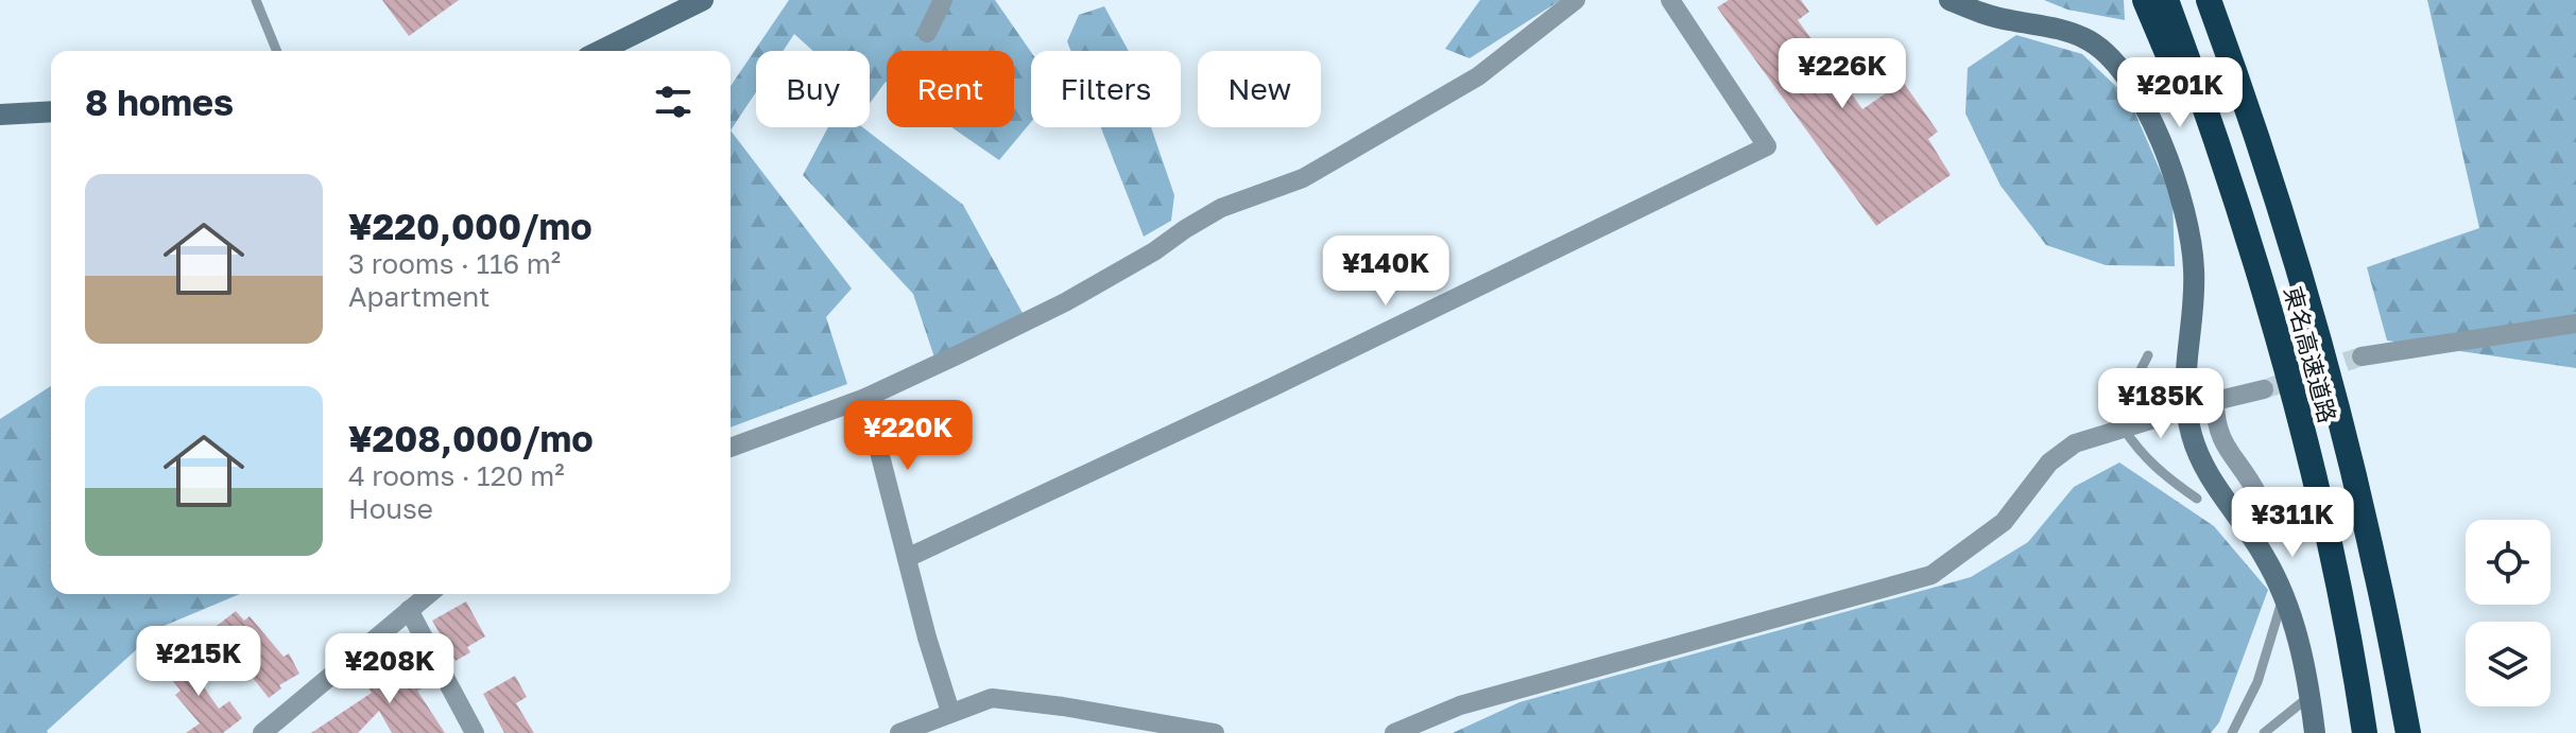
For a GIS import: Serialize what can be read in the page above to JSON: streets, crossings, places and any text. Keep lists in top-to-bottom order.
{
  "streets": {
    "highway": ["東名高速道路"]
  },
  "page": {
    "price": [
      "¥226K",
      "¥201K",
      "¥140K",
      "¥185K",
      "¥220K",
      "¥311K",
      "¥215K",
      "¥208K"
    ],
    "chip": [
      "Buy",
      "Rent",
      "Filters",
      "New"
    ],
    "heading": "8 homes",
    "list": [
      {
        "name": "¥220,000/mo",
        "note": "3 rooms · 116 m² · Apartment"
      },
      {
        "name": "¥208,000/mo",
        "note": "4 rooms · 120 m² · House"
      }
    ]
  }
}
